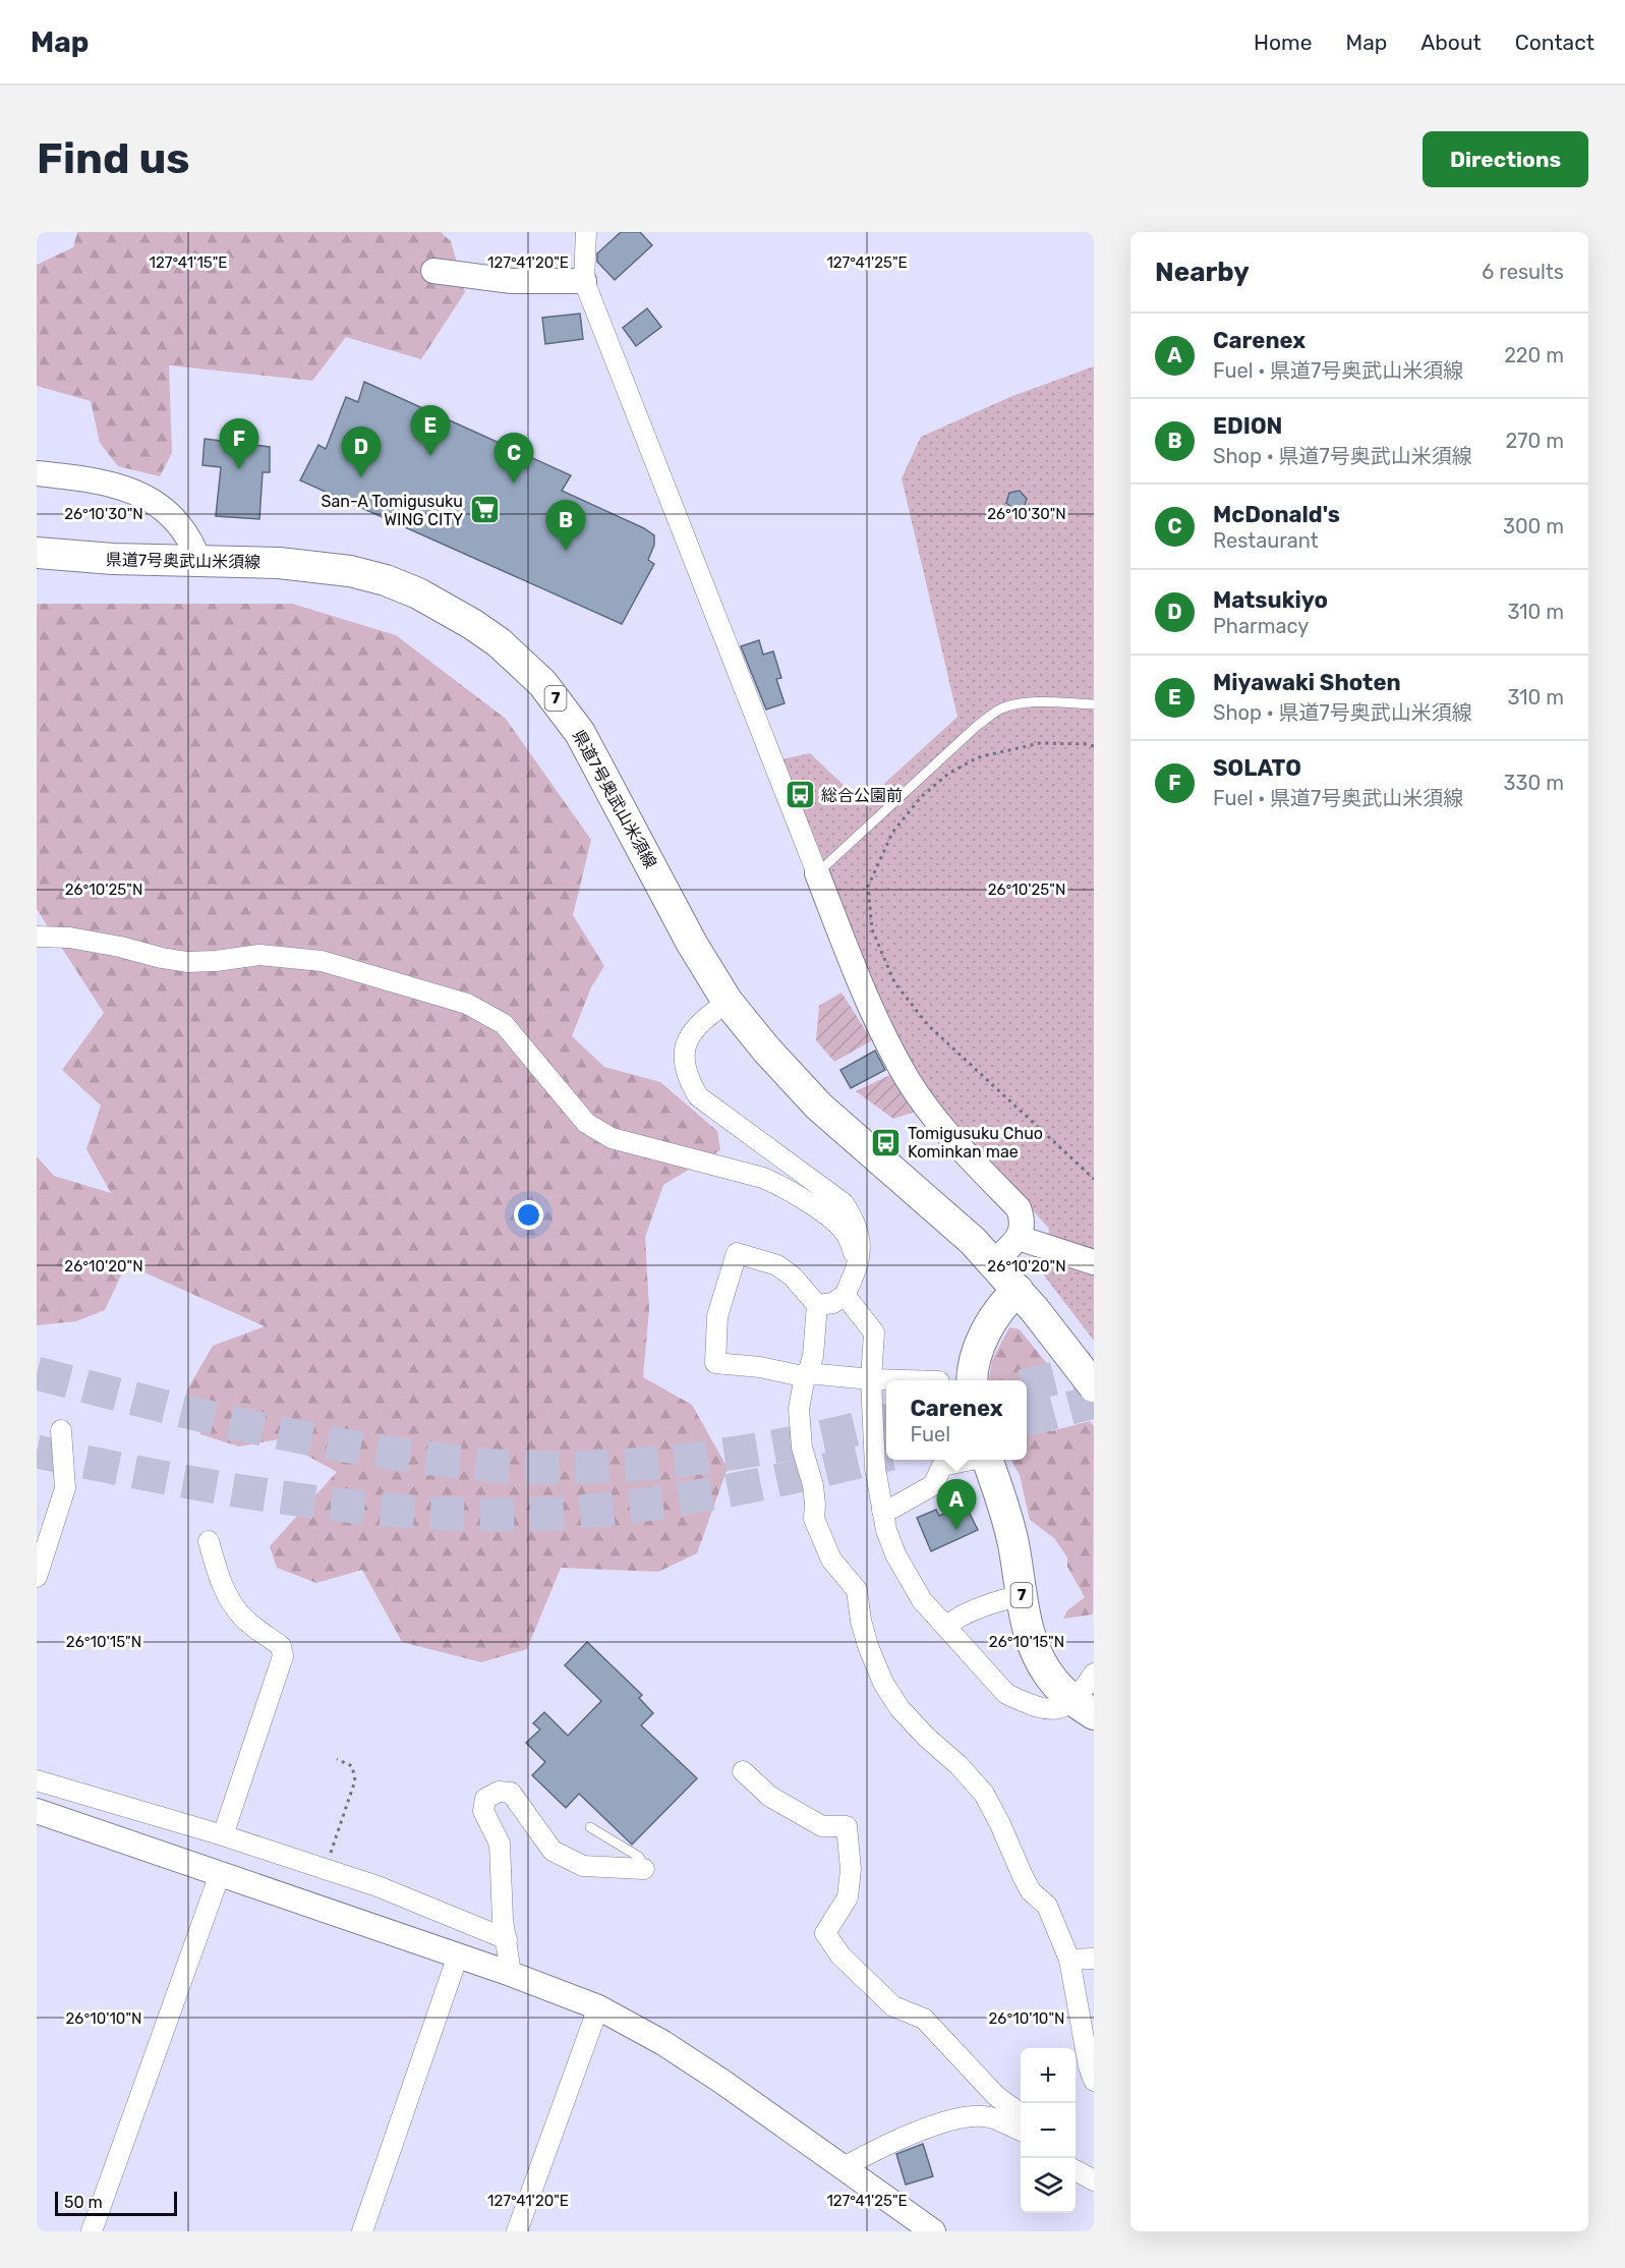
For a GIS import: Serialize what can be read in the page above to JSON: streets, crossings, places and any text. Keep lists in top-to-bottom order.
{
  "streets": {
    "main road": ["県道7号奥武山米須線", "7"]
  },
  "places": {
    "supermarket": ["San-A Tomigusuku WING CITY"],
    "bus stop": ["総合公園前", "Tomigusuku Chuo Kominkan mae"]
  },
  "scale_bar": "50 m",
  "page": {
    "header": "Map",
    "nav": [
      "Home",
      "Map",
      "About",
      "Contact"
    ],
    "buttons": "Directions",
    "title": "Find us",
    "heading": ["Nearby", "6 results"],
    "list": [
      {
        "mark": "A",
        "name": "Carenex",
        "note": "Fuel · 県道7号奥武山米須線",
        "value": "220 m"
      },
      {
        "mark": "B",
        "name": "EDION",
        "note": "Shop · 県道7号奥武山米須線",
        "value": "270 m"
      },
      {
        "mark": "C",
        "name": "McDonald's",
        "note": "Restaurant",
        "value": "300 m"
      },
      {
        "mark": "D",
        "name": "Matsukiyo",
        "note": "Pharmacy",
        "value": "310 m"
      },
      {
        "mark": "E",
        "name": "Miyawaki Shoten",
        "note": "Shop · 県道7号奥武山米須線",
        "value": "310 m"
      },
      {
        "mark": "F",
        "name": "SOLATO",
        "note": "Fuel · 県道7号奥武山米須線",
        "value": "330 m"
      }
    ],
    "pins": [
      "E",
      "F",
      "D",
      "C",
      "B",
      "A"
    ],
    "popup": ["Carenex", "Fuel"],
    "map_buttons": ["+", "−"],
    "scale": "50 m"
  },
  "coordinates": [
    "127°41'15\"E",
    "127°41'20\"E",
    "127°41'25\"E",
    "26°10'30\"N",
    "26°10'25\"N",
    "26°10'20\"N",
    "26°10'15\"N",
    "26°10'10\"N"
  ]
}
